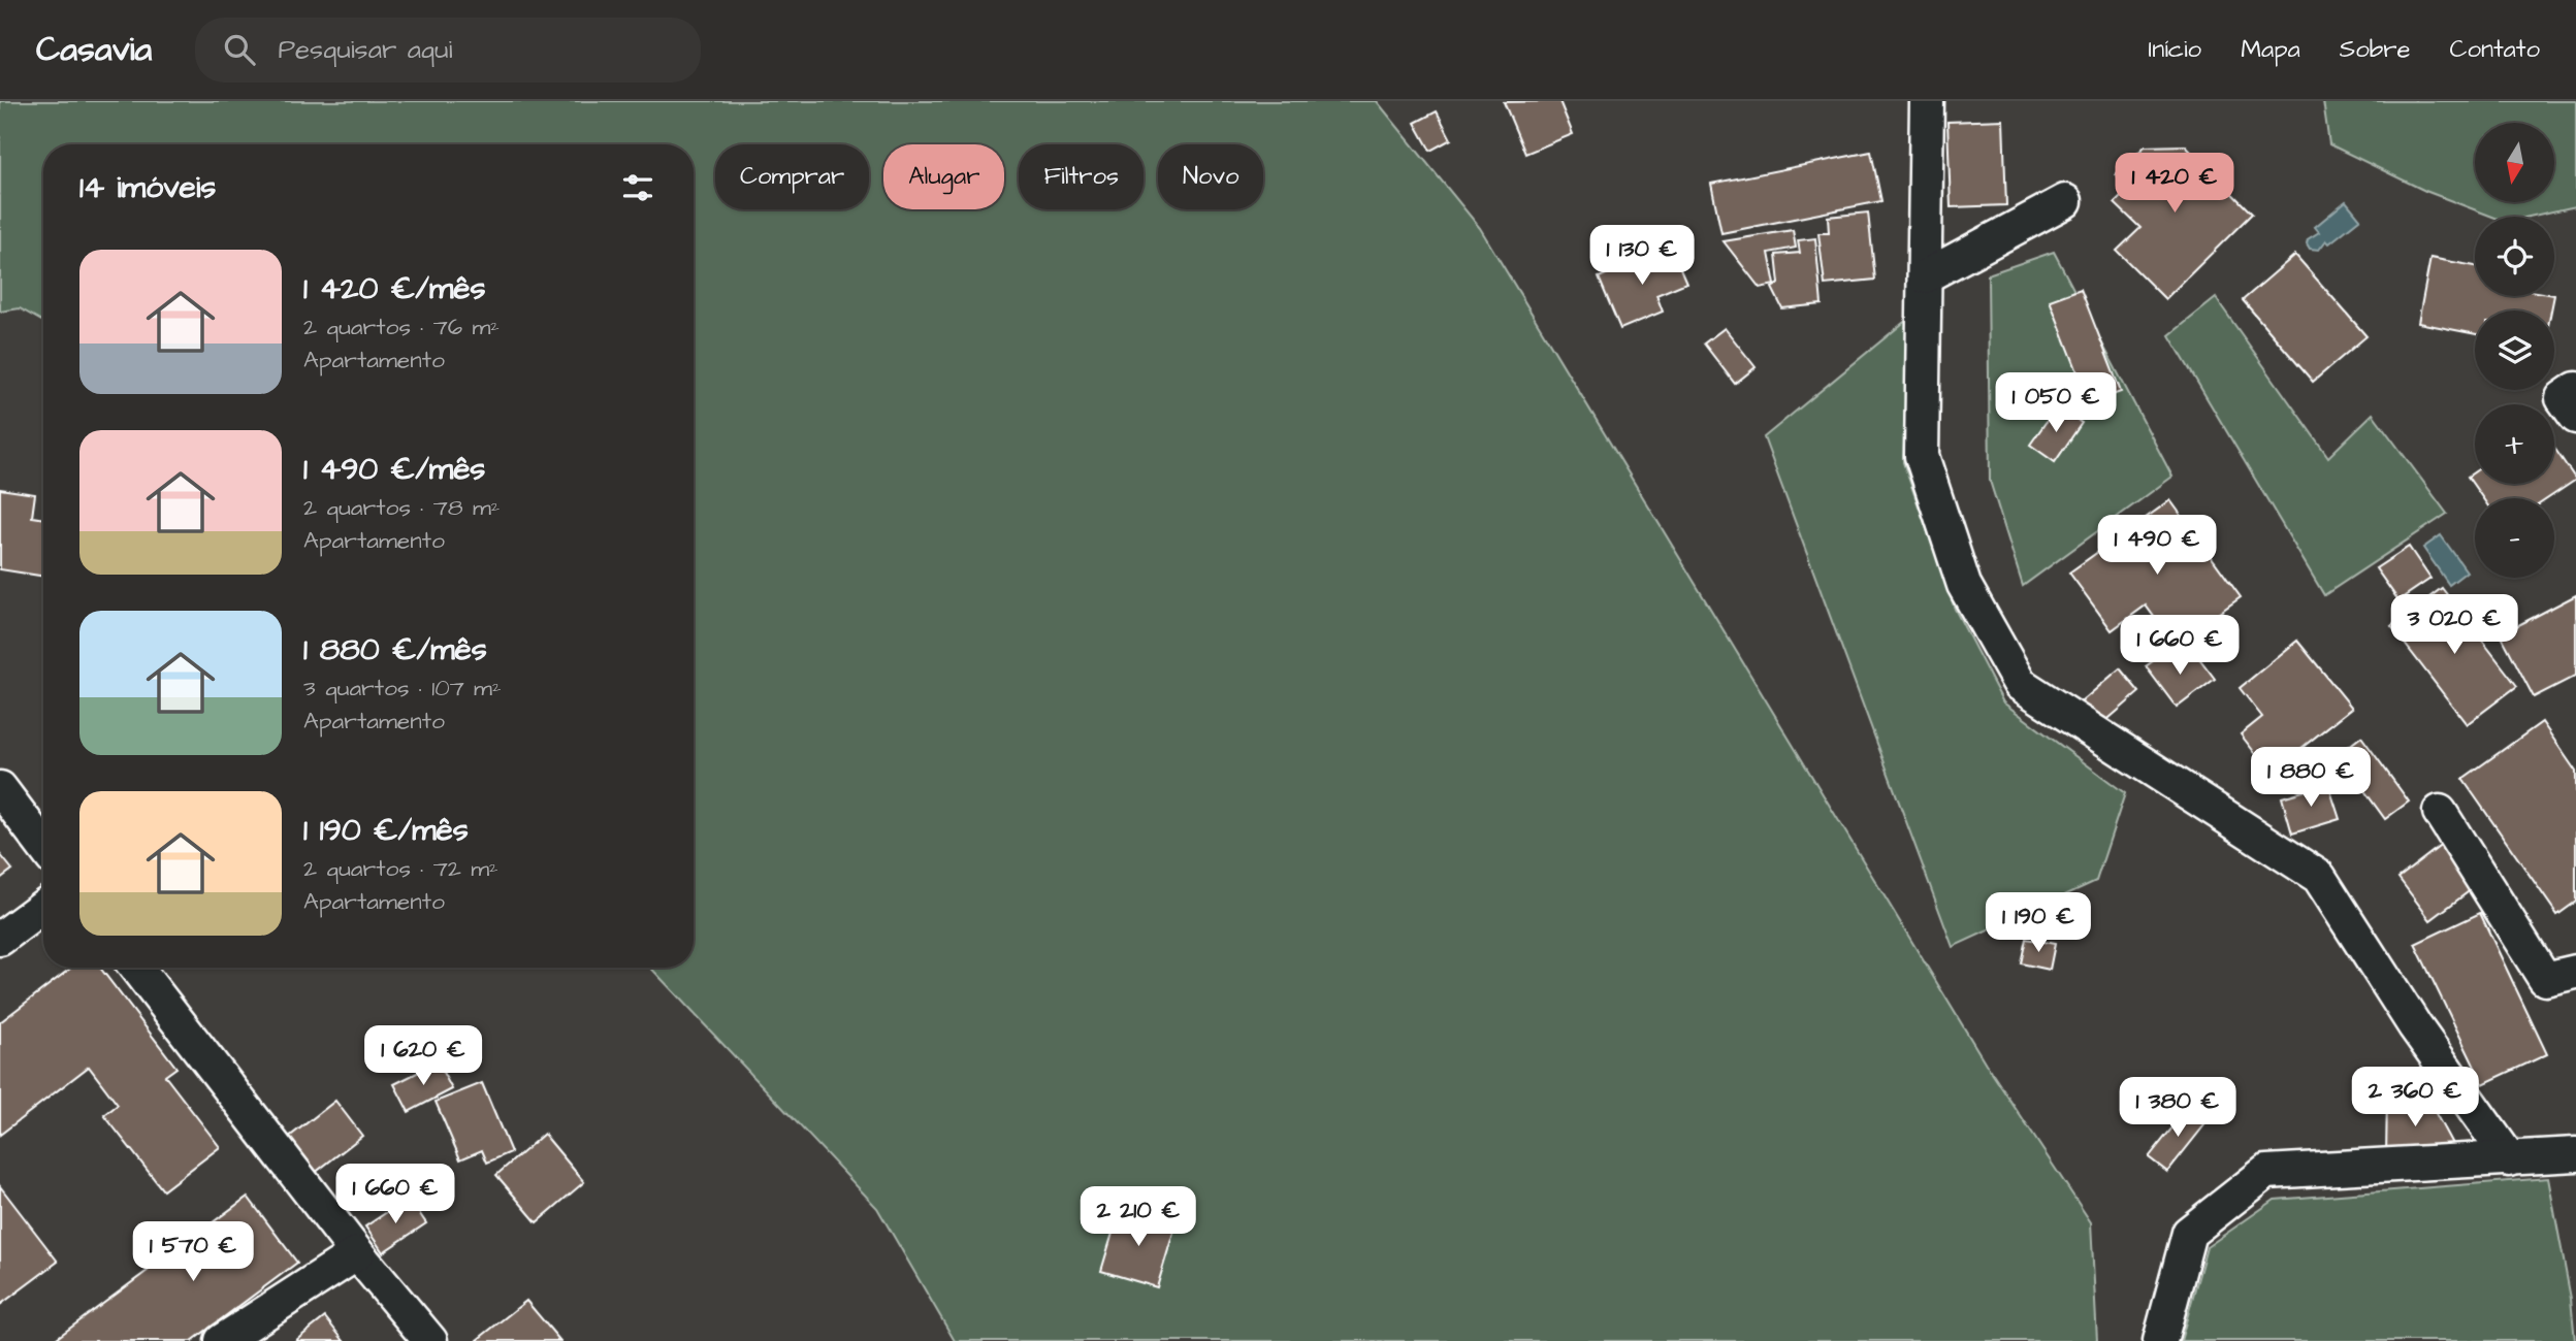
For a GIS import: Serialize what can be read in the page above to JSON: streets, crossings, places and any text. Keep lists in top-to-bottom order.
{
  "north": "bottom",
  "page": {
    "header": "Casavia",
    "search": "Pesquisar aqui",
    "nav": [
      "Início",
      "Mapa",
      "Sobre",
      "Contato"
    ],
    "map_buttons": ["+", "−"],
    "chip": [
      "Comprar",
      "Alugar",
      "Filtros",
      "Novo"
    ],
    "heading": "14 imóveis",
    "price": [
      "1 420 €",
      "1 130 €",
      "1 050 €",
      "1 490 €",
      "3 020 €",
      "1 660 €",
      "1 880 €",
      "1 190 €",
      "1 620 €",
      "2 360 €",
      "1 380 €",
      "1 660 €",
      "2 210 €",
      "1 570 €"
    ],
    "list": [
      {
        "name": "1 420 €/mês",
        "note": "2 quartos · 76 m² · Apartamento"
      },
      {
        "name": "1 490 €/mês",
        "note": "2 quartos · 78 m² · Apartamento"
      },
      {
        "name": "1 880 €/mês",
        "note": "3 quartos · 107 m² · Apartamento"
      },
      {
        "name": "1 190 €/mês",
        "note": "2 quartos · 72 m² · Apartamento"
      }
    ]
  }
}
